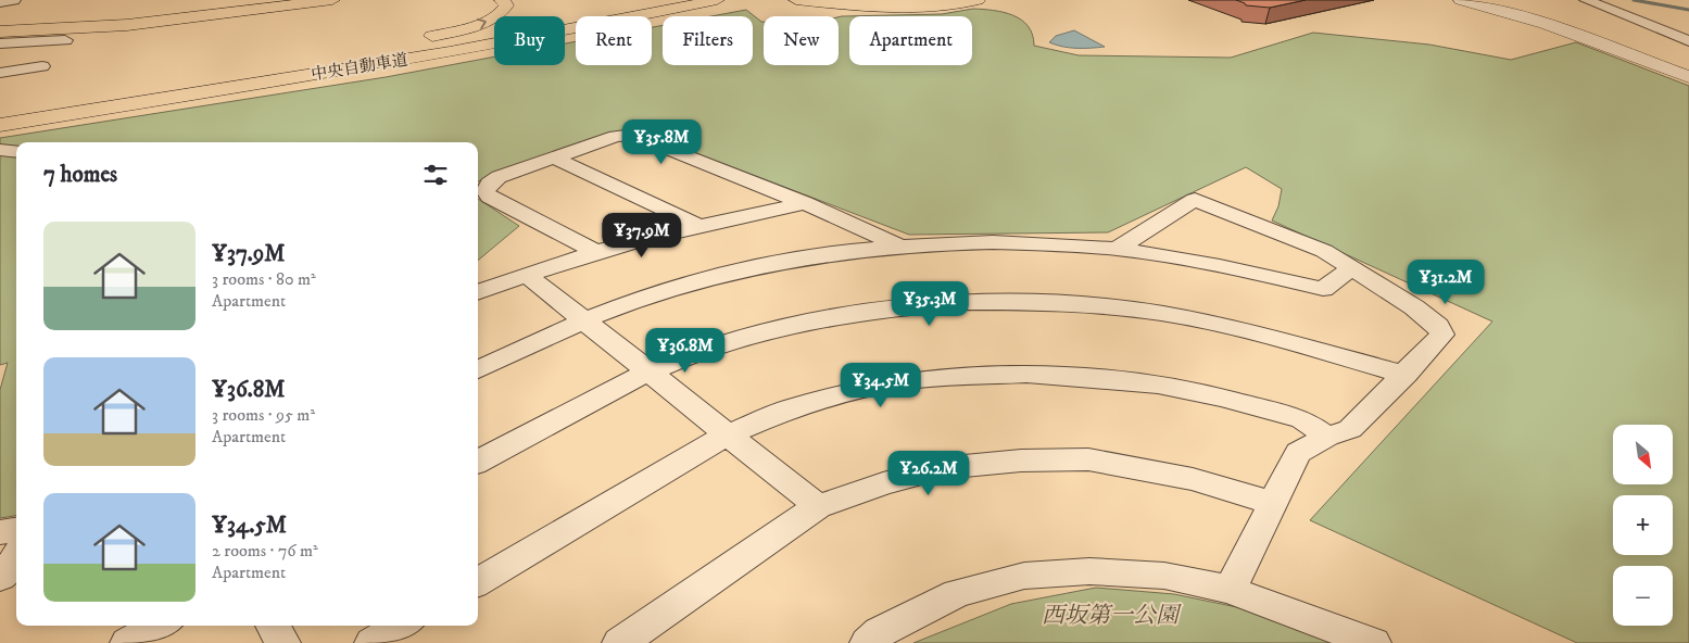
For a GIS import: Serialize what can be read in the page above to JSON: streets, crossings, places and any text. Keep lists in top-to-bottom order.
{
  "streets": {
    "highway": ["中央自動車道"]
  },
  "parks": ["西坂第一公園"],
  "north": "bottom right",
  "page": {
    "chip": [
      "Buy",
      "Rent",
      "Filters",
      "New",
      "Apartment"
    ],
    "price": [
      "¥35.8M",
      "¥37.9M",
      "¥31.2M",
      "¥35.3M",
      "¥36.8M",
      "¥34.5M",
      "¥26.2M"
    ],
    "heading": "7 homes",
    "list": [
      {
        "name": "¥37.9M",
        "note": "3 rooms · 80 m² · Apartment"
      },
      {
        "name": "¥36.8M",
        "note": "3 rooms · 95 m² · Apartment"
      },
      {
        "name": "¥34.5M",
        "note": "2 rooms · 76 m² · Apartment"
      }
    ],
    "map_buttons": ["+", "−"]
  }
}
